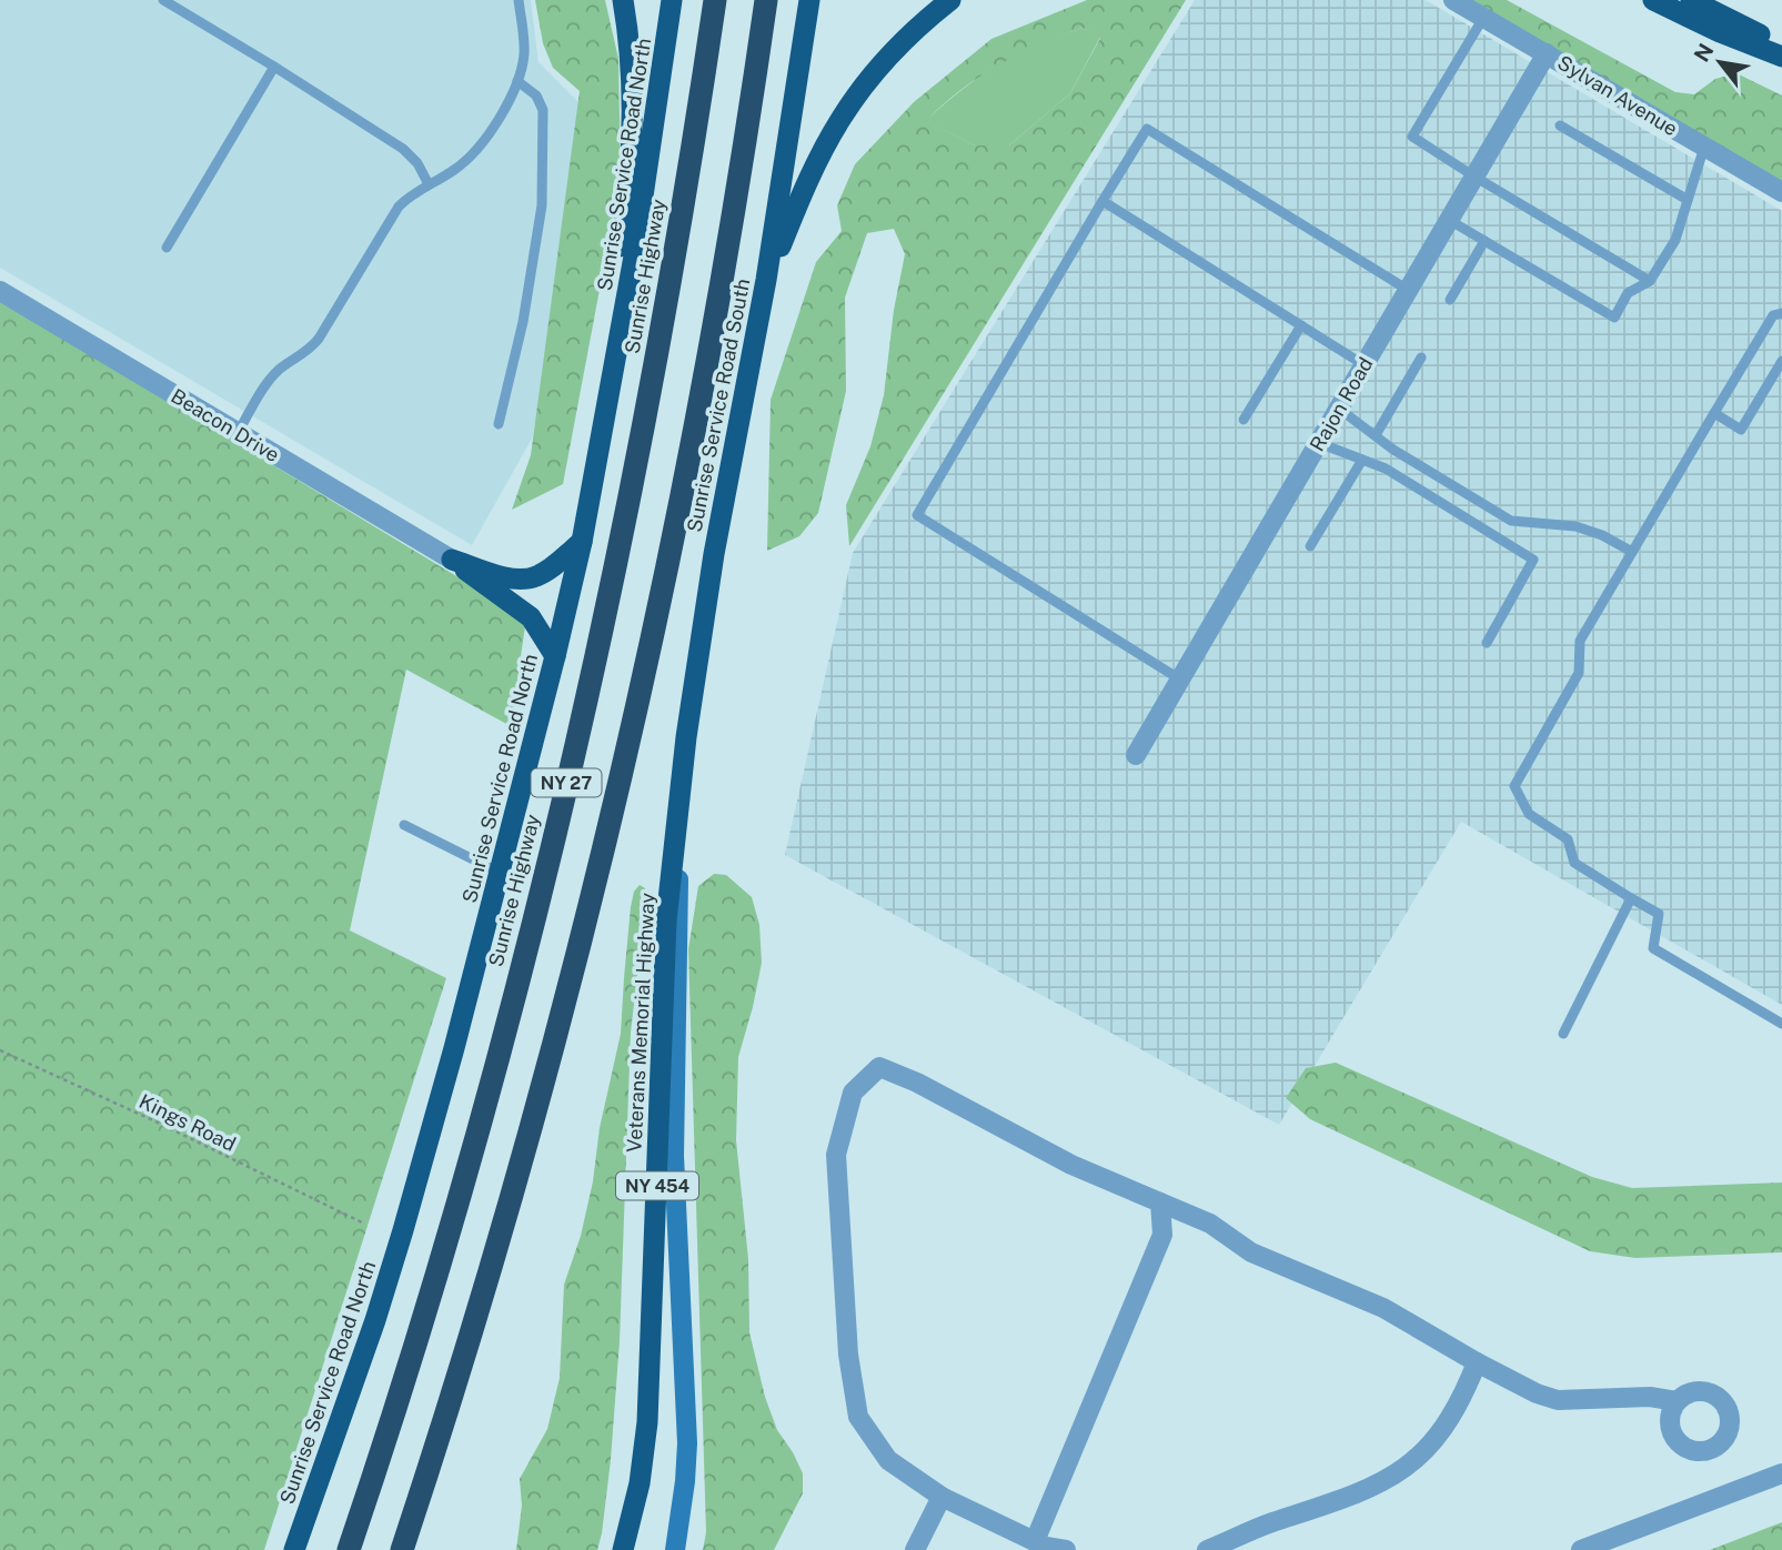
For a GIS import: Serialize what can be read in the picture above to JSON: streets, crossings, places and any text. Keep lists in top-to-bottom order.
{
  "streets": {
    "highway": [
      "Sunrise Service Road North",
      "Sunrise Highway",
      "Sunrise Service Road South",
      "NY 27",
      "Veterans Memorial Highway",
      "NY 454"
    ],
    "street": ["Sylvan Avenue", "Rajon Road", "Beacon Drive"],
    "path": ["Kings Road"]
  },
  "crossings": [
    ["Sylvan Avenue", "Rajon Road"],
    ["Sunrise Service Road South", "Veterans Memorial Highway"]
  ],
  "north": "top left"
}
